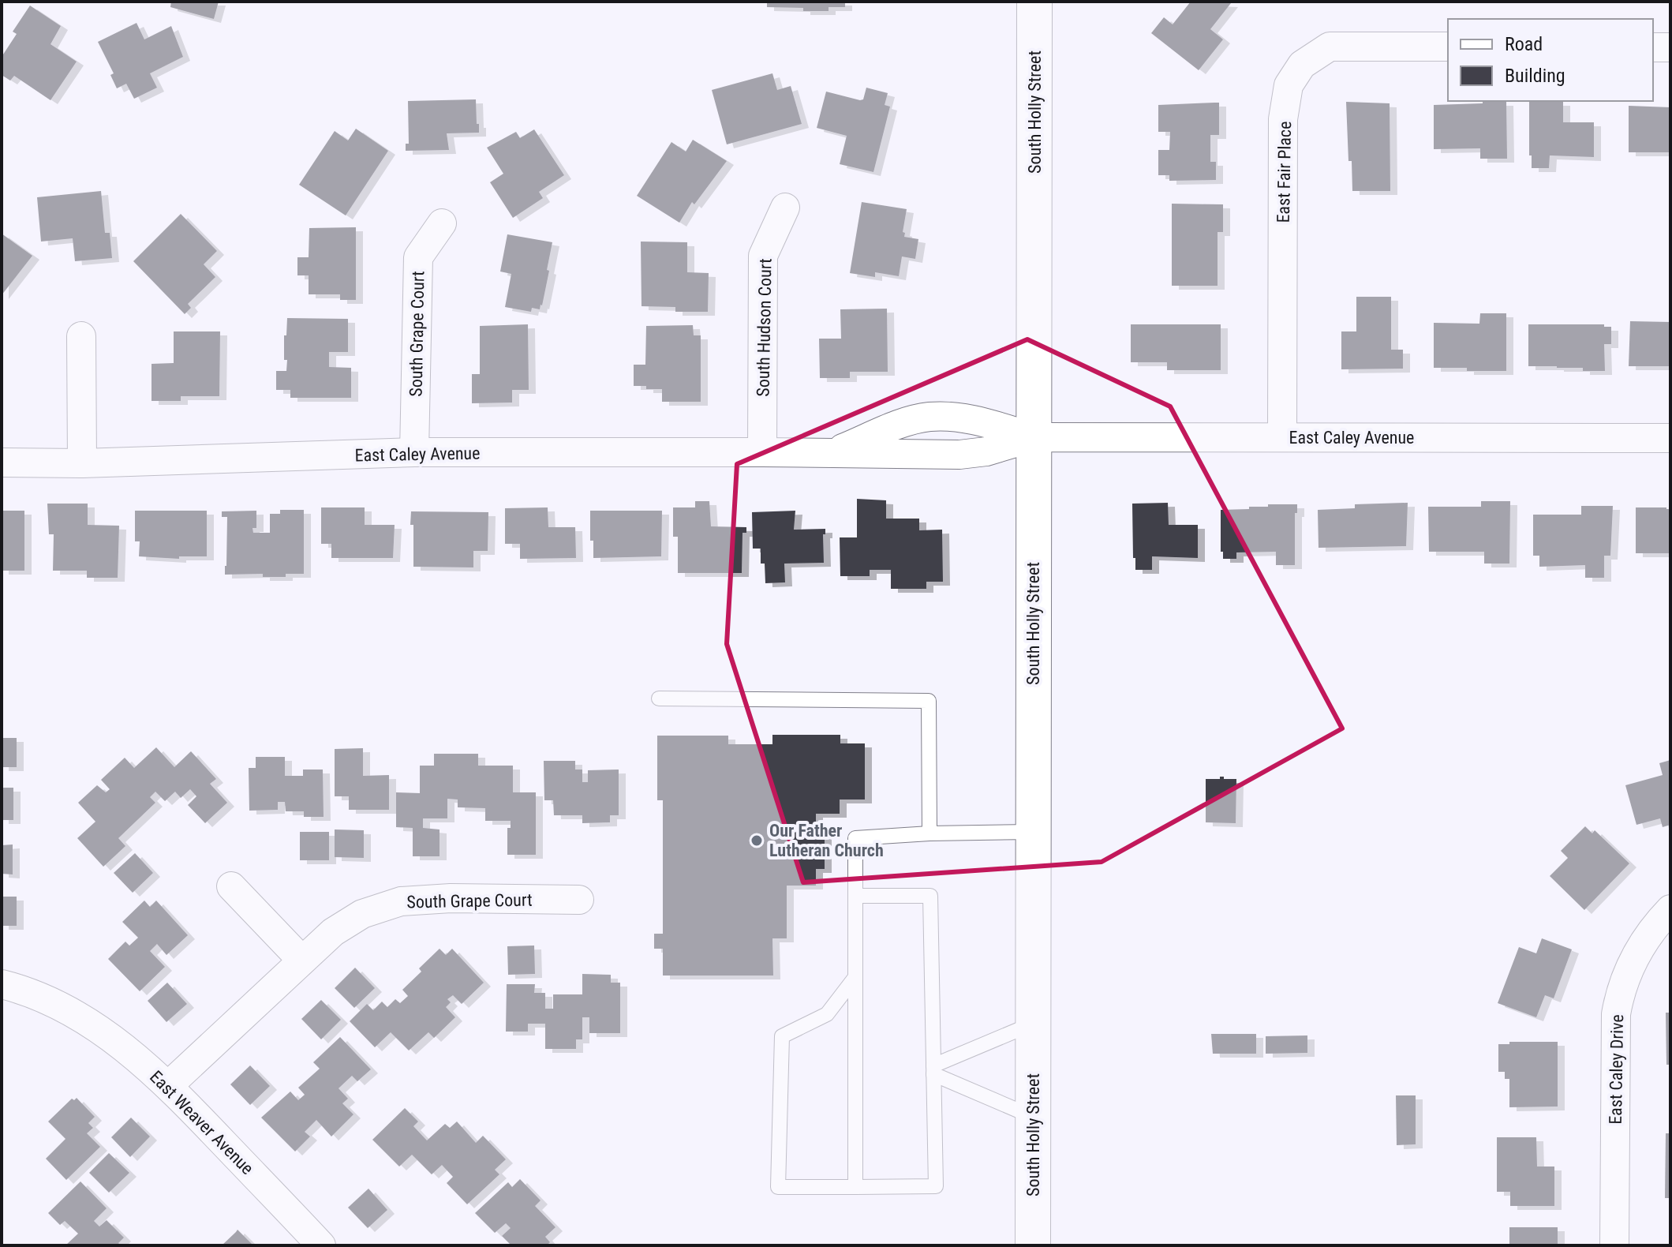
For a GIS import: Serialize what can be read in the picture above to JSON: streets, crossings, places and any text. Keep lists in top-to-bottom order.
{
  "streets": {
    "main road": ["South Holly Street"],
    "street": [
      "East Fair Place",
      "South Hudson Court",
      "South Grape Court",
      "East Caley Avenue",
      "East Caley Drive",
      "East Weaver Avenue"
    ]
  },
  "crossings": [
    ["South Holly Street", "East Caley Avenue"],
    ["East Fair Place", "East Caley Avenue"],
    ["South Hudson Court", "East Caley Avenue"],
    ["South Grape Court", "East Caley Avenue"],
    ["South Grape Court", "East Weaver Avenue"]
  ],
  "places": ["Our Father Lutheran Church"],
  "legend": ["Road", "Building"]
}
